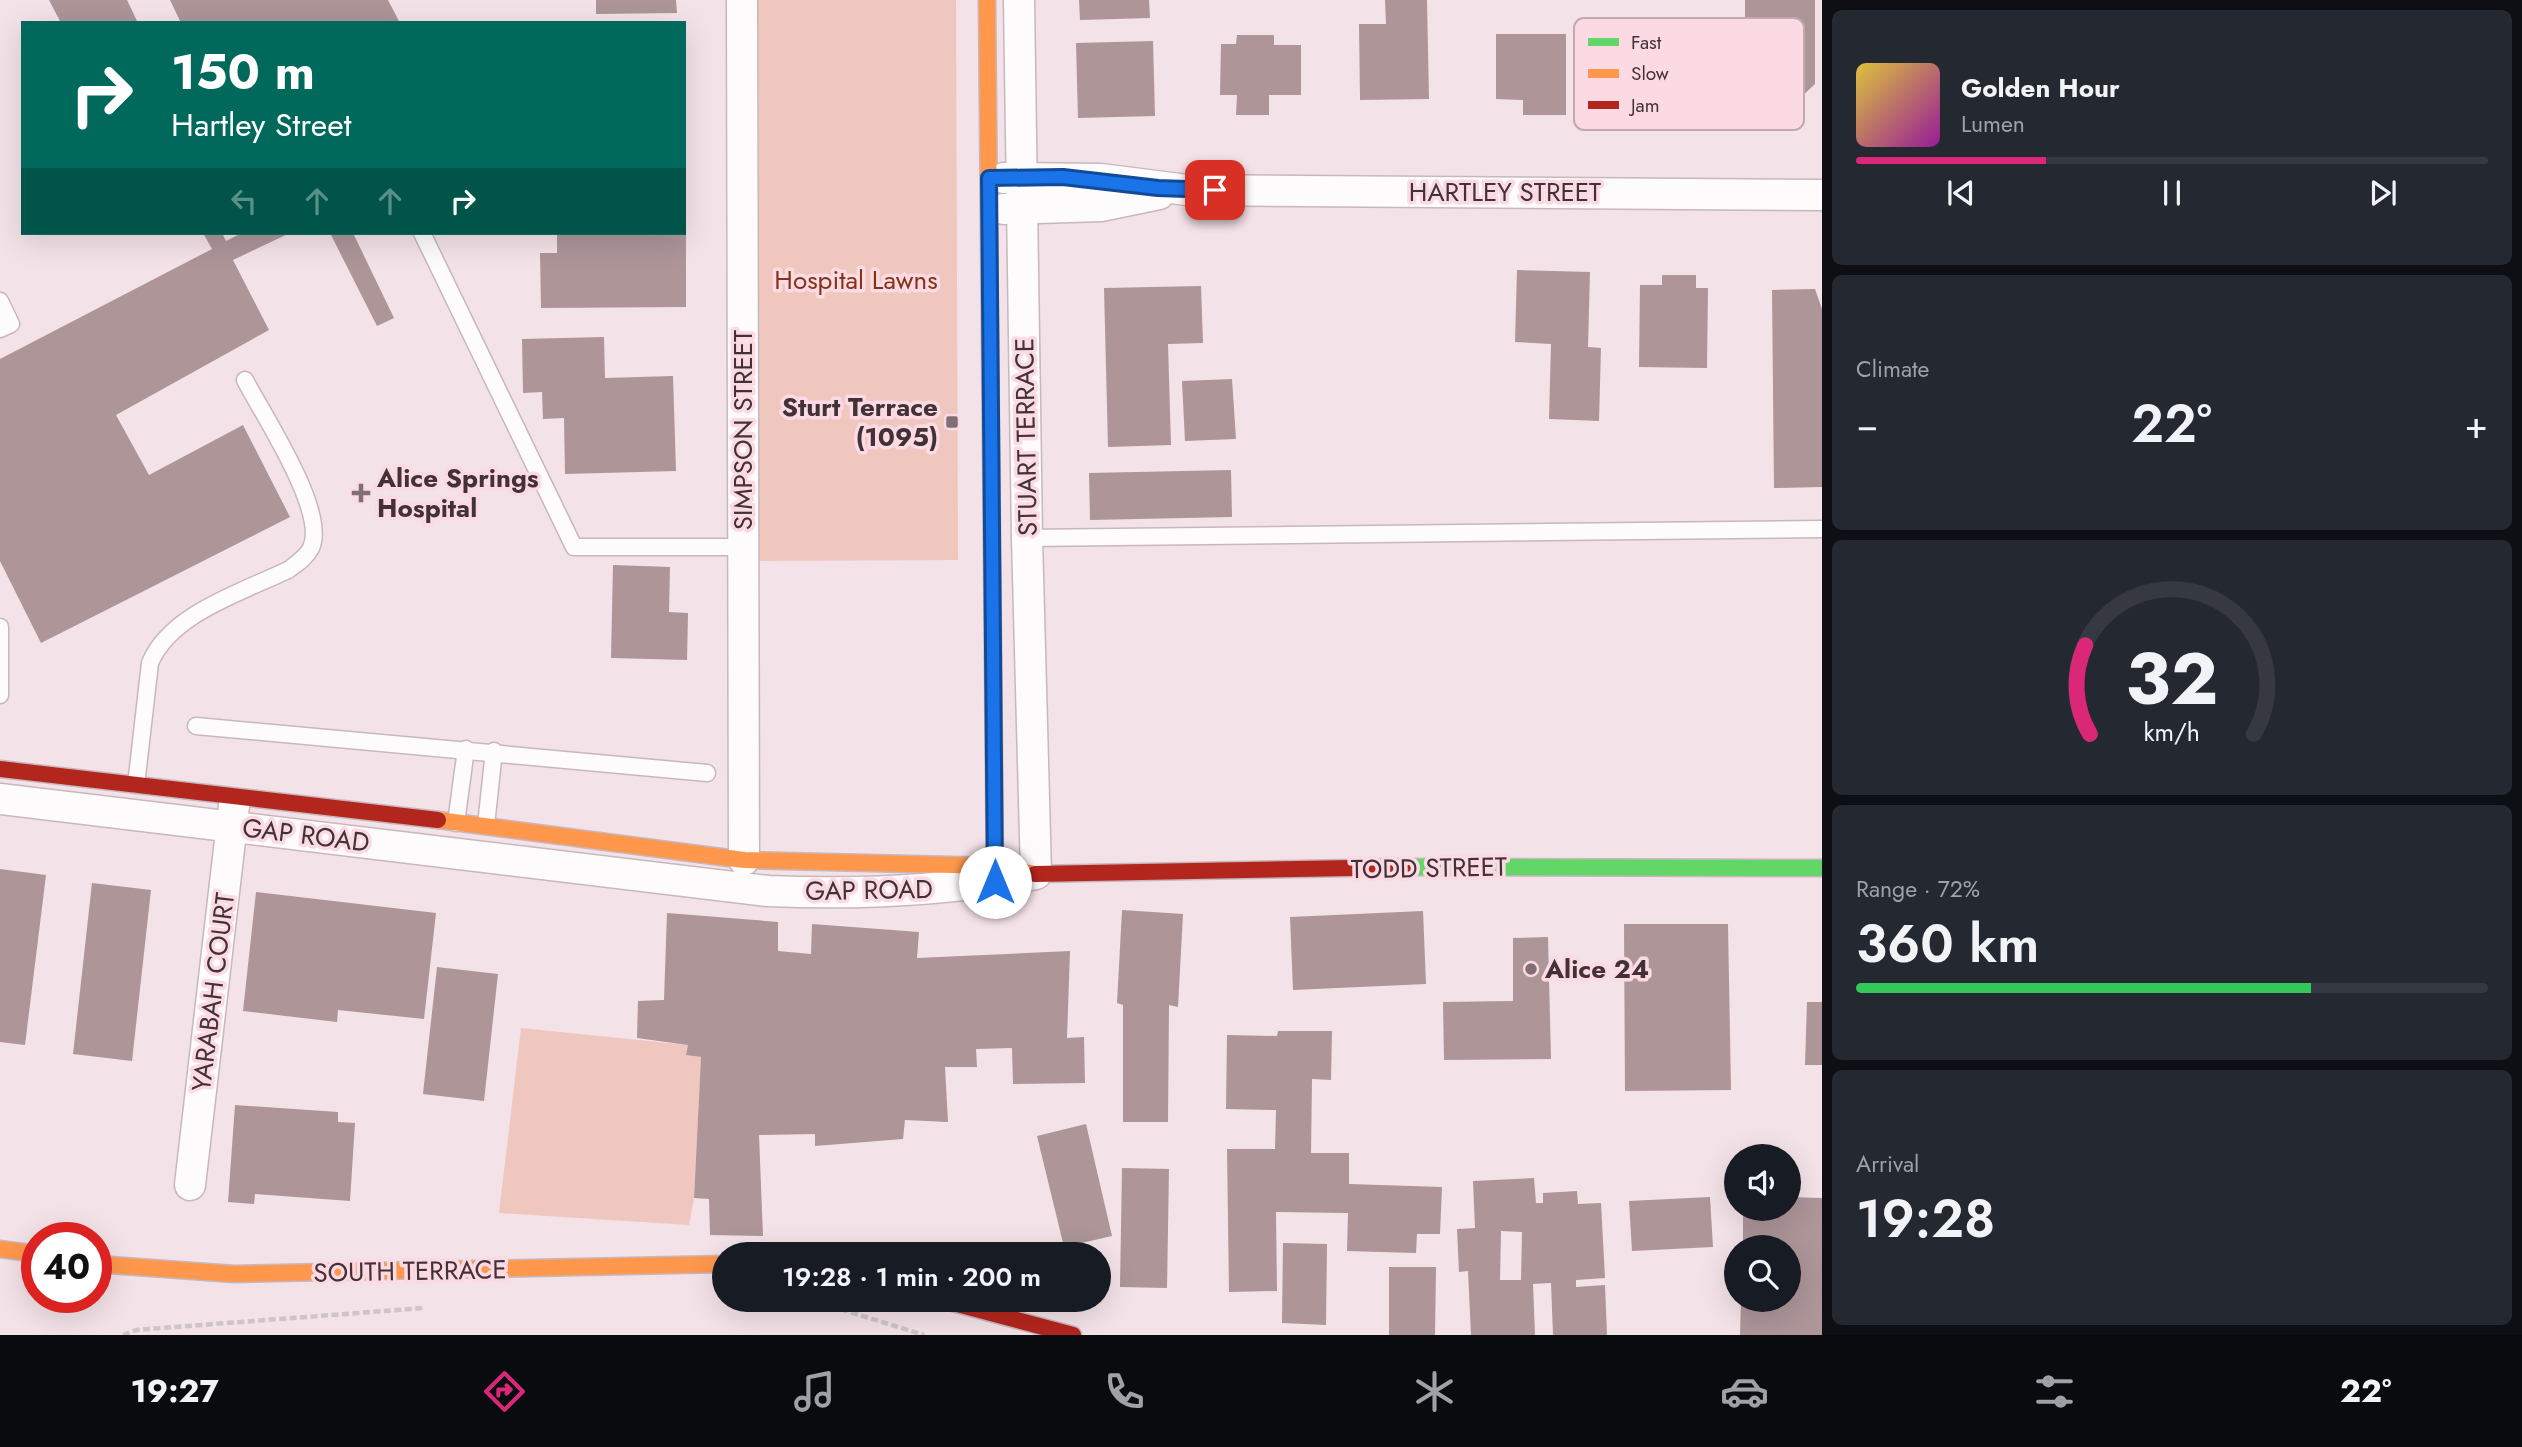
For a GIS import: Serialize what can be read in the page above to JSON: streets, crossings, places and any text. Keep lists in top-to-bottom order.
{
  "streets": {
    "street": [
      "HARTLEY STREET",
      "SIMPSON STREET",
      "STUART TERRACE",
      "GAP ROAD",
      "TODD STREET",
      "YARABAH COURT",
      "SOUTH TERRACE"
    ]
  },
  "crossings": [
    ["HARTLEY STREET", "STUART TERRACE"],
    ["SIMPSON STREET", "GAP ROAD"],
    ["STUART TERRACE", "GAP ROAD"],
    ["STUART TERRACE", "TODD STREET"],
    ["GAP ROAD", "TODD STREET"],
    ["GAP ROAD", "YARABAH COURT"]
  ],
  "parks": ["Hospital Lawns"],
  "places": {
    "transit": ["Sturt Terrace (1095)"],
    "health": ["Alice Springs Hospital"],
    "other": ["Alice 24"]
  },
  "legend": ["Fast", "Slow", "Jam"],
  "page": {
    "turn": ["150 m", "Hartley Street"],
    "song": ["Golden Hour", "Lumen"],
    "tile": [
      "Climate",
      ["Range · 72%", "360 km"],
      ["Arrival", "19:28"]
    ],
    "heat": ["−", "22°", "+"],
    "limit": "40",
    "trip": "19:28 · 1 min · 200 m",
    "tabs": ["19:27", "22°"],
    "gauge": ["32", "km/h"]
  }
}
